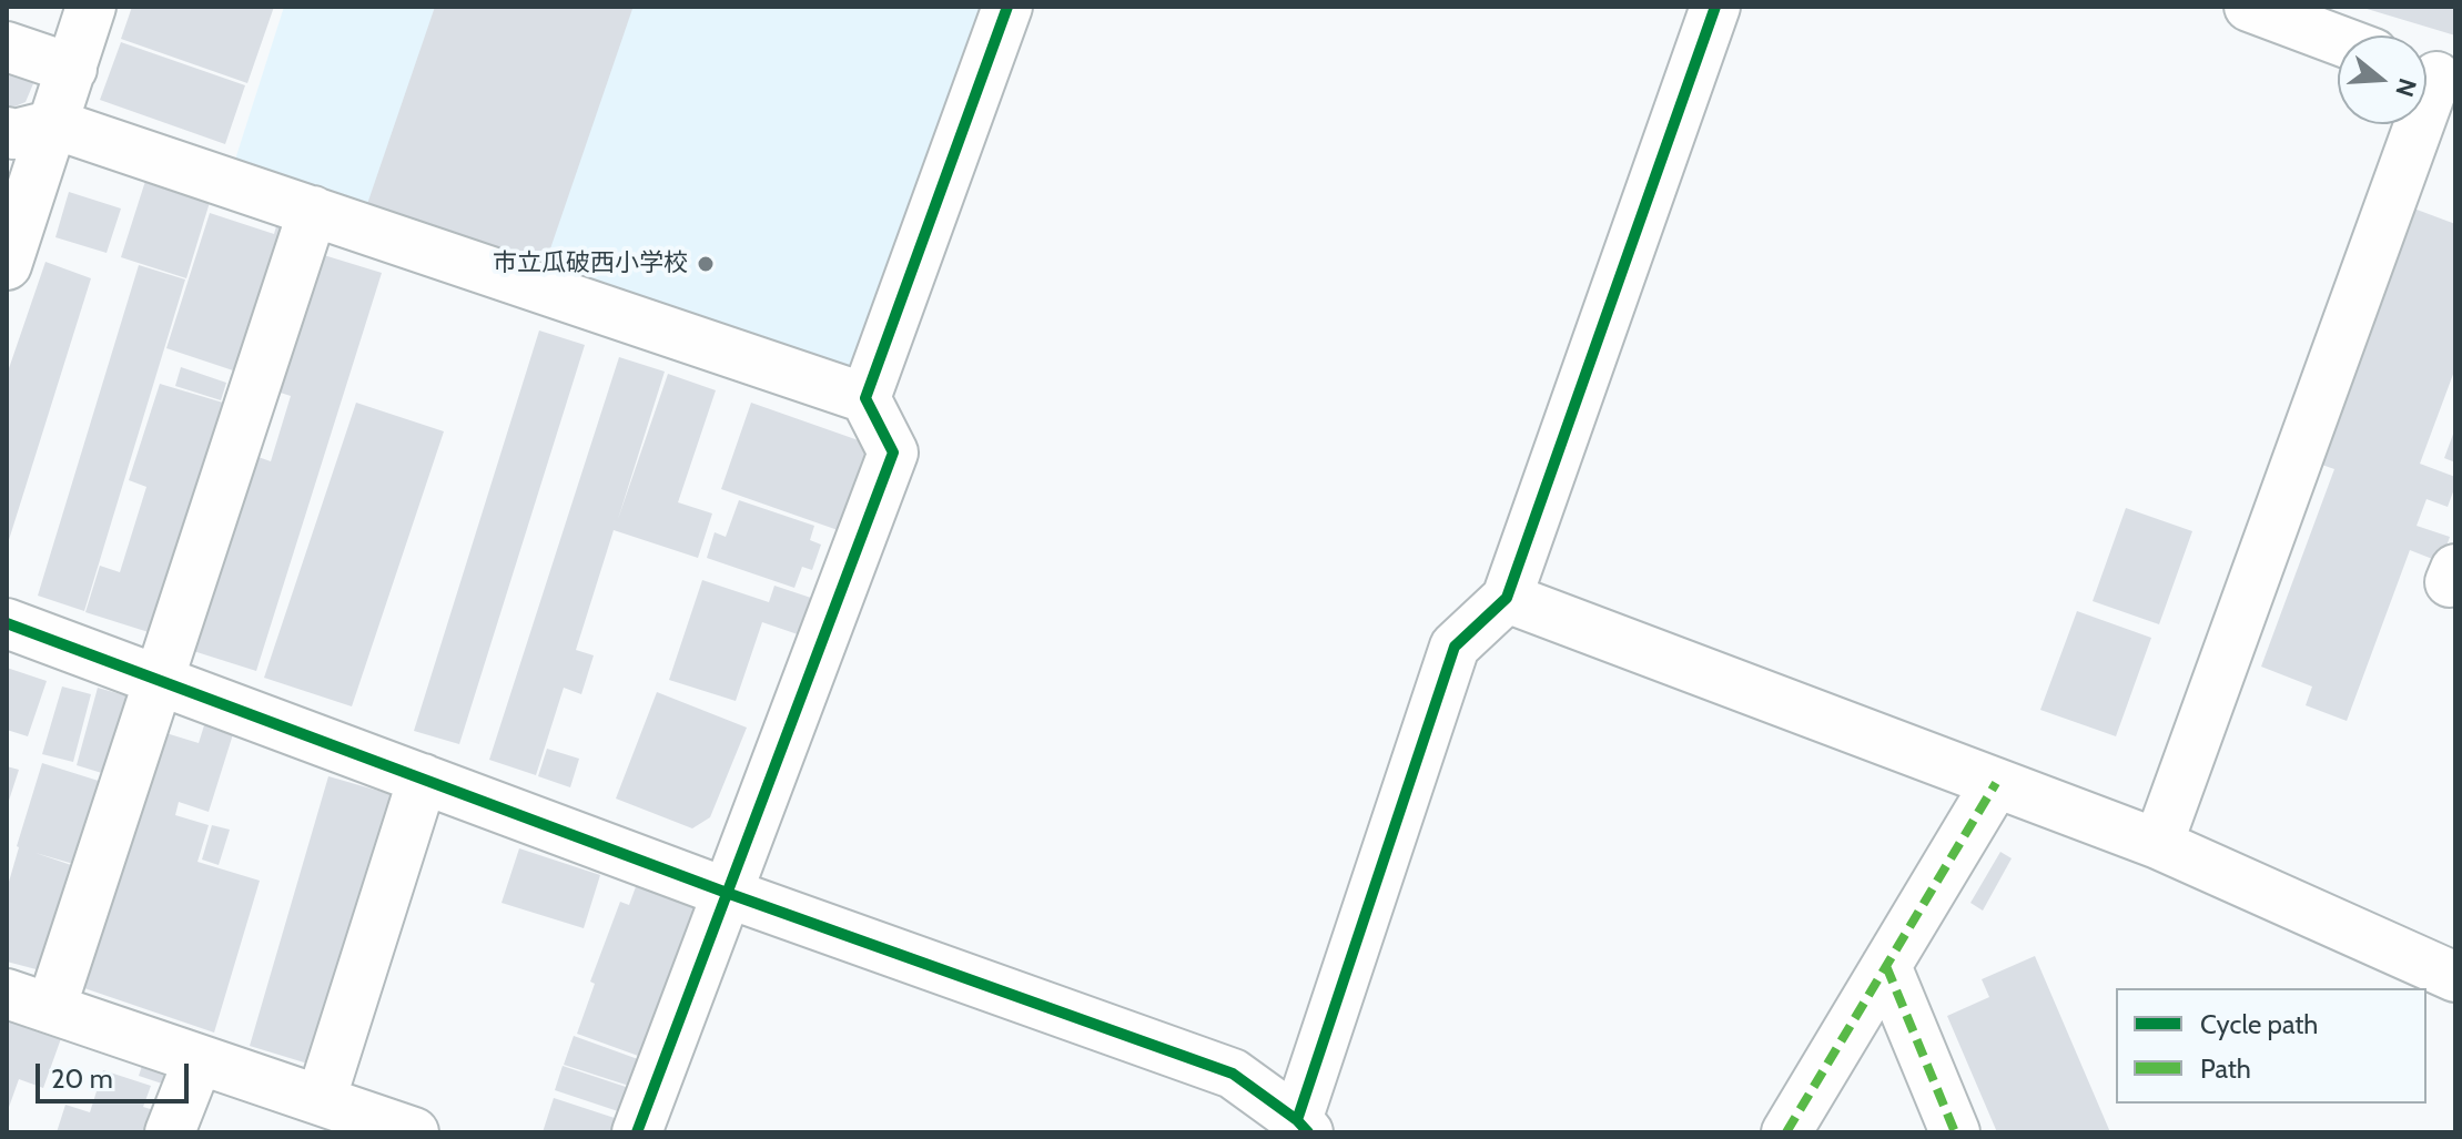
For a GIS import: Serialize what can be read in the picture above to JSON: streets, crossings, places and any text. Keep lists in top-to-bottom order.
{
  "places": ["市立瓜破西小学校"],
  "legend": ["Cycle path", "Path"],
  "scale_bar": "20 m",
  "north": "right"
}
